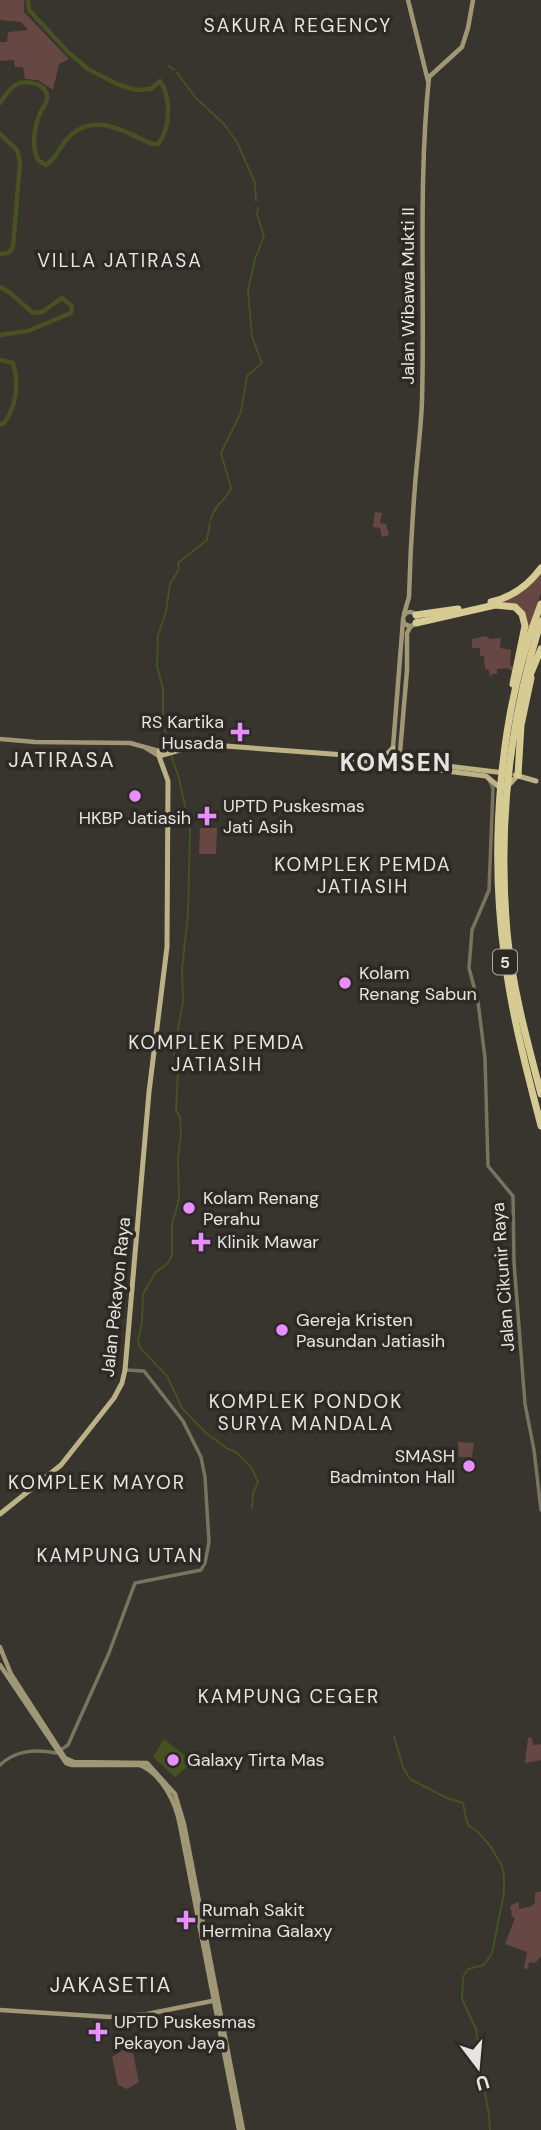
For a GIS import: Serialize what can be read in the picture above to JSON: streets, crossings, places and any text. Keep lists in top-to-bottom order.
{
  "streets": {
    "highway": ["5"],
    "main road": ["Jalan Wibawa Mukti II", "Jalan Pekayon Raya"],
    "street": ["Jalan Cikunir Raya"]
  },
  "districts": [
    "SAKURA REGENCY",
    "VILLA JATIRASA",
    "JATIRASA",
    "KOMSEN",
    "KOMPLEK PEMDA JATIASIH",
    "KOMPLEK PEMDA JATIASIH",
    "KOMPLEK PONDOK SURYA MANDALA",
    "KOMPLEK MAYOR",
    "KAMPUNG UTAN",
    "KAMPUNG CEGER",
    "JAKASETIA"
  ],
  "places": {
    "health": [
      "RS Kartika Husada",
      "UPTD Puskesmas Jati Asih",
      "Klinik Mawar",
      "Rumah Sakit Hermina Galaxy",
      "UPTD Puskesmas Pekayon Jaya"
    ],
    "other": [
      "HKBP Jatiasih",
      "Kolam Renang Sabun",
      "Kolam Renang Perahu",
      "Gereja Kristen Pasundan Jatiasih",
      "SMASH Badminton Hall",
      "Galaxy Tirta Mas"
    ]
  },
  "north": "bottom"
}
